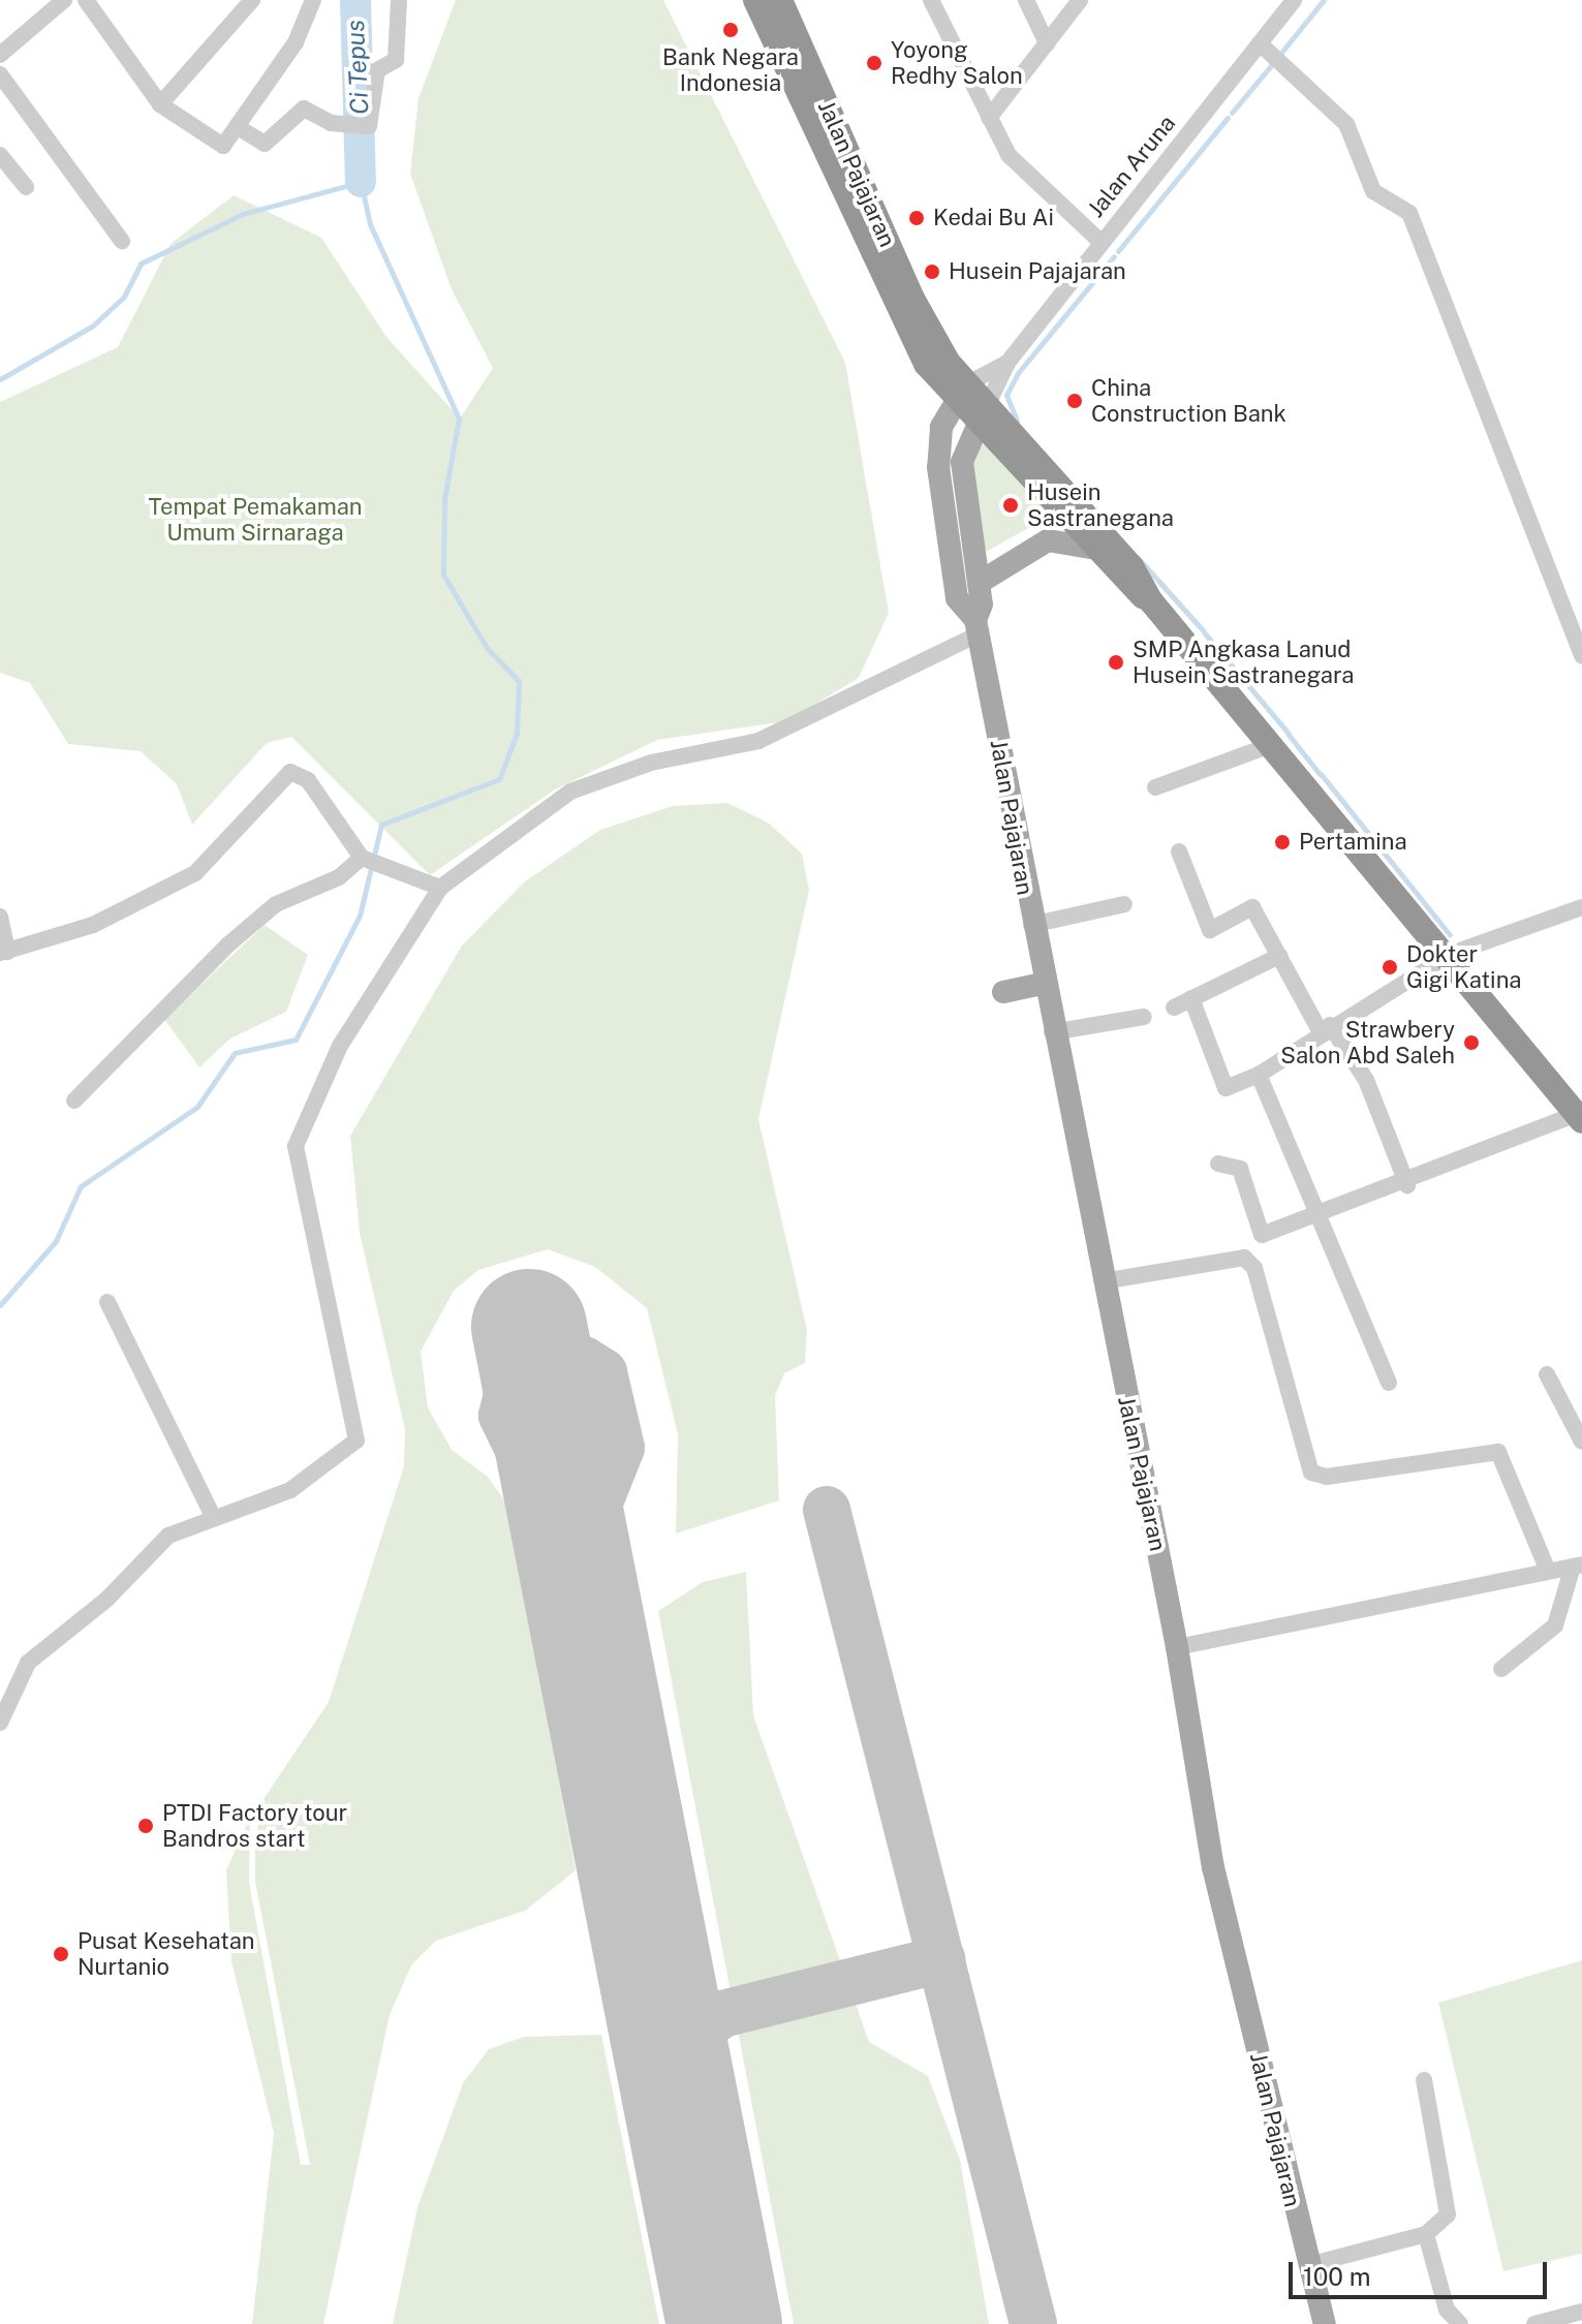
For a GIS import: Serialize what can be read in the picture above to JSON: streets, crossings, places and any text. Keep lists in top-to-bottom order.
{
  "streets": {
    "highway": ["Jalan Pajajaran"],
    "street": ["Jalan Aruna"]
  },
  "crossings": [
    ["Jalan Aruna", "Jalan Pajajaran"]
  ],
  "water": ["Ci Tepus"],
  "parks": ["Tempat Pemakaman Umum Sirnaraga"],
  "places": [
    "Bank Negara Indonesia",
    "Yoyong Redhy Salon",
    "Kedai Bu Ai",
    "Husein Pajajaran",
    "China Construction Bank",
    "Husein Sastranegana",
    "SMP Angkasa Lanud Husein Sastranegara",
    "Pertamina",
    "Dokter Gigi Katina",
    "Strawbery Salon Abd Saleh",
    "PTDI Factory tour Bandros start",
    "Pusat Kesehatan Nurtanio"
  ],
  "scale_bar": "100 m"
}
